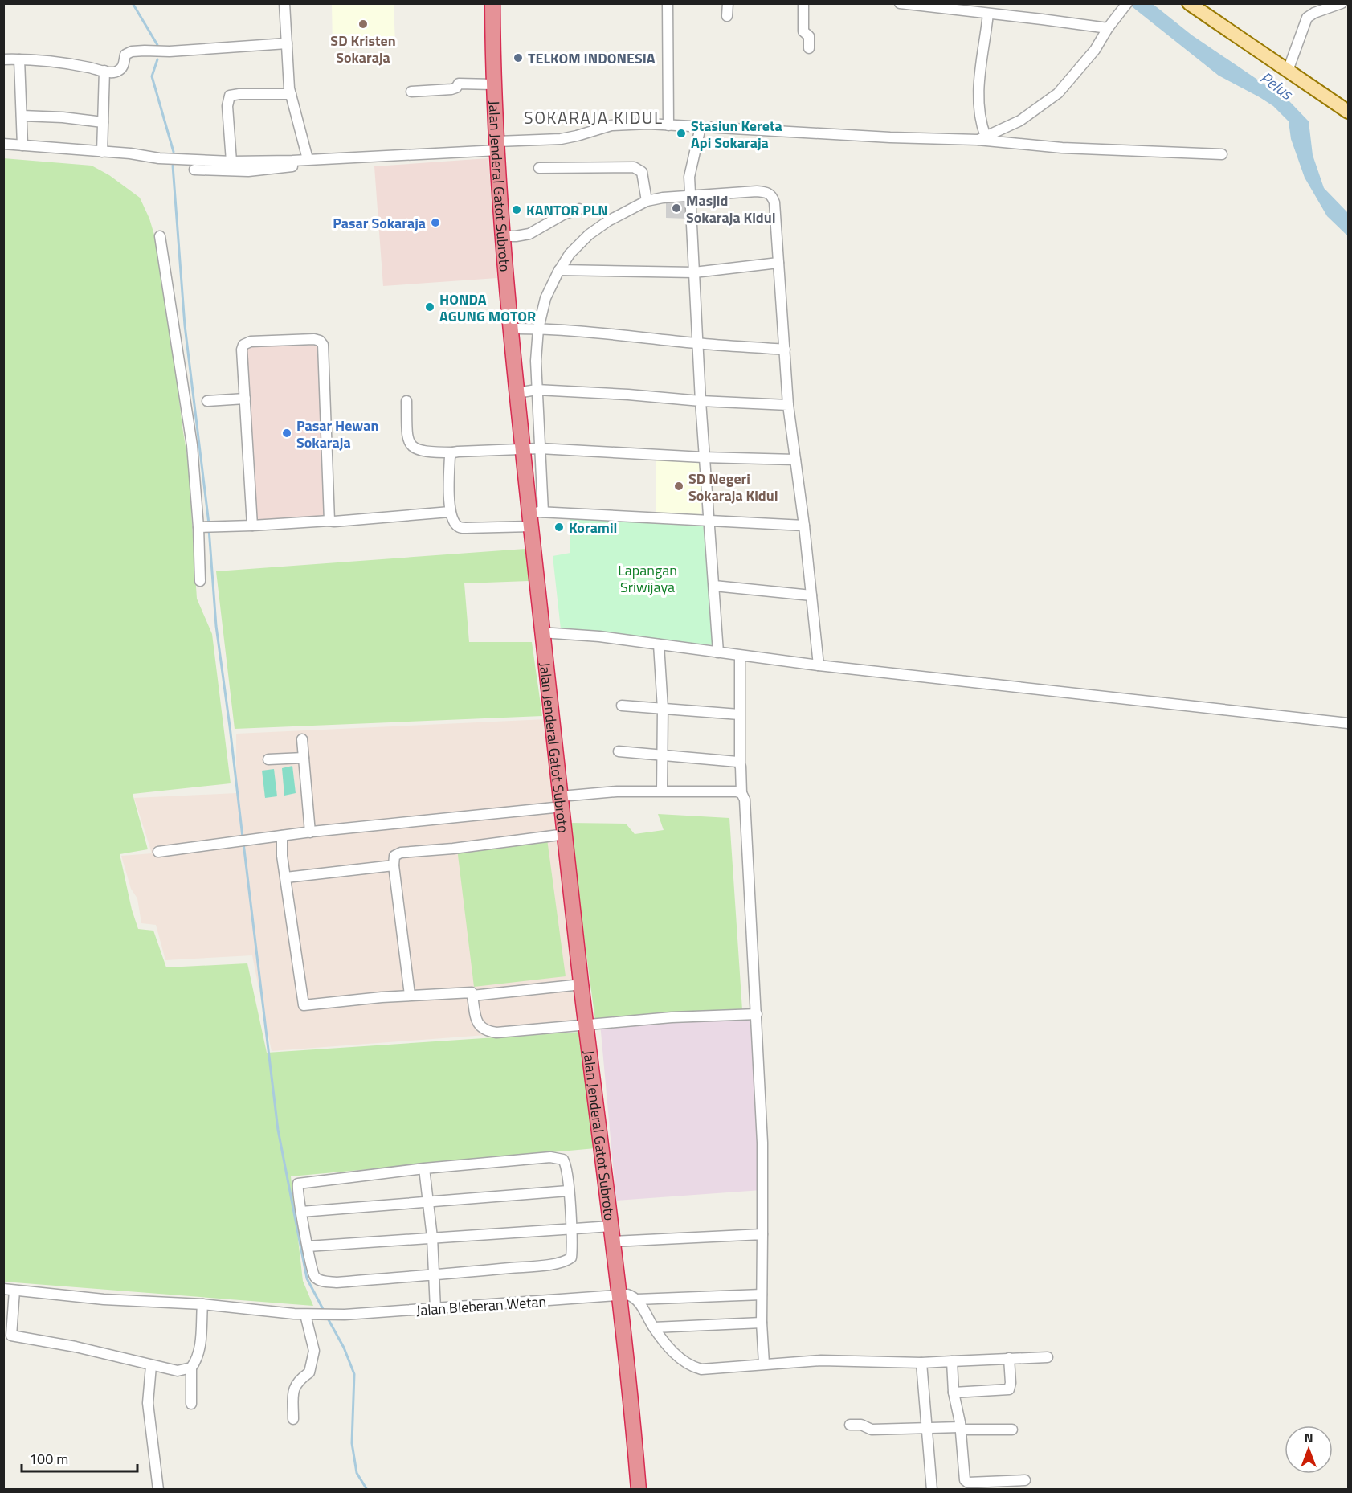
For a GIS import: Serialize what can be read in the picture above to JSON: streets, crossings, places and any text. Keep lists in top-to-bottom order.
{
  "streets": {
    "highway": ["Jalan Jenderal Gatot Subroto"],
    "street": ["Jalan Bleberan Wetan"]
  },
  "crossings": [
    ["Jalan Jenderal Gatot Subroto", "Jalan Bleberan Wetan"]
  ],
  "districts": ["SOKARAJA KIDUL"],
  "water": ["Pelus"],
  "parks": ["Lapangan Sriwijaya"],
  "places": [
    "SD Kristen Sokaraja",
    "TELKOM INDONESIA",
    "Stasiun Kereta Api Sokaraja",
    "Masjid Sokaraja Kidul",
    "KANTOR PLN",
    "Pasar Sokaraja",
    "HONDA AGUNG MOTOR",
    "Pasar Hewan Sokaraja",
    "SD Negeri Sokaraja Kidul",
    "Koramil"
  ],
  "scale_bar": "100 m",
  "north": "top"
}
